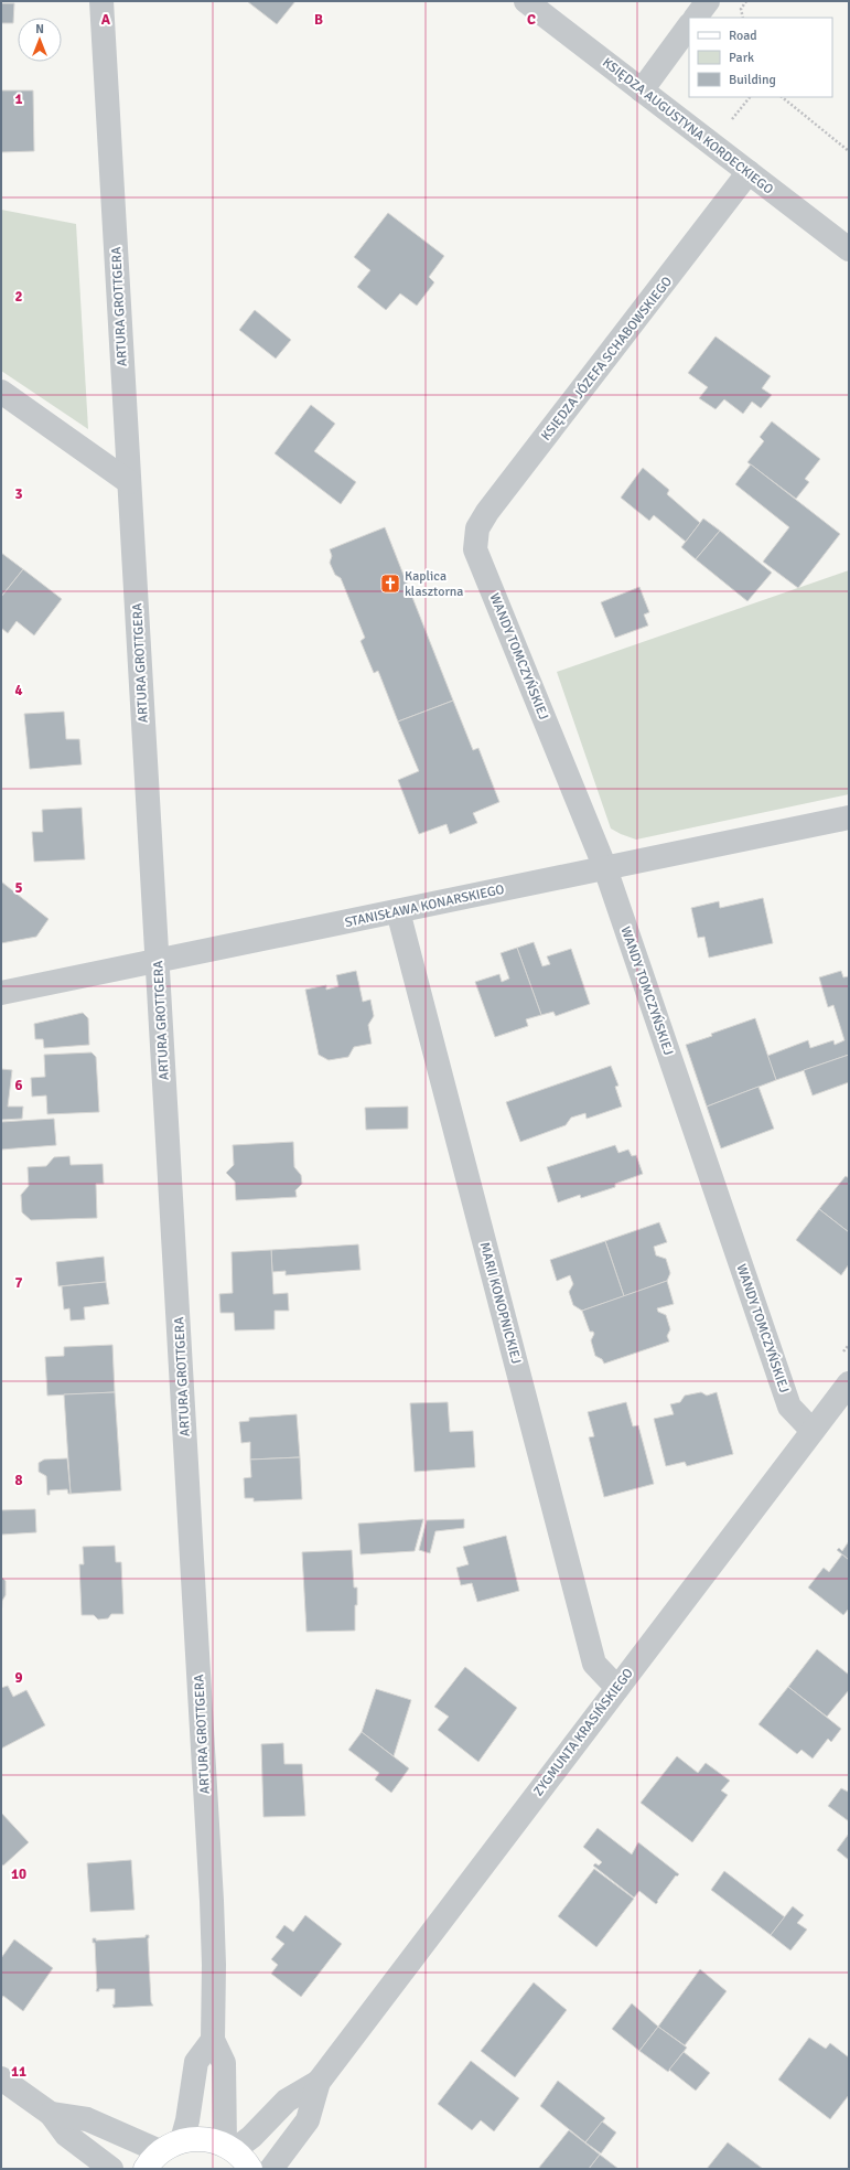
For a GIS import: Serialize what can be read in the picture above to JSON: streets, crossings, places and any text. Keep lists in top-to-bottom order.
{
  "streets": {
    "street": [
      "KSIĘDZA AUGUSTYNA KORDECKIEGO",
      "ARTURA GROTTGERA",
      "KSIĘDZA JÓZEFA SCHABOWSKIEGO",
      "WANDY TOMCZYŃSKIEJ",
      "STANISŁAWA KONARSKIEGO",
      "MARII KONOPNICKIEJ",
      "ZYGMUNTA KRASIŃSKIEGO"
    ]
  },
  "crossings": [
    ["KSIĘDZA AUGUSTYNA KORDECKIEGO", "KSIĘDZA JÓZEFA SCHABOWSKIEGO"],
    ["ARTURA GROTTGERA", "STANISŁAWA KONARSKIEGO"],
    ["ARTURA GROTTGERA", "ZYGMUNTA KRASIŃSKIEGO"],
    ["KSIĘDZA JÓZEFA SCHABOWSKIEGO", "WANDY TOMCZYŃSKIEJ"],
    ["WANDY TOMCZYŃSKIEJ", "STANISŁAWA KONARSKIEGO"],
    ["WANDY TOMCZYŃSKIEJ", "ZYGMUNTA KRASIŃSKIEGO"],
    ["STANISŁAWA KONARSKIEGO", "MARII KONOPNICKIEJ"],
    ["MARII KONOPNICKIEJ", "ZYGMUNTA KRASIŃSKIEGO"]
  ],
  "places": {
    "church": ["Kaplica klasztorna"]
  },
  "legend": ["Road", "Park", "Building"],
  "north": "top",
  "grid": {
    "columns": ["A", "B", "C"],
    "rows": [
      "1",
      "2",
      "3",
      "4",
      "5",
      "6",
      "7",
      "8",
      "9",
      "10",
      "11"
    ]
  }
}
